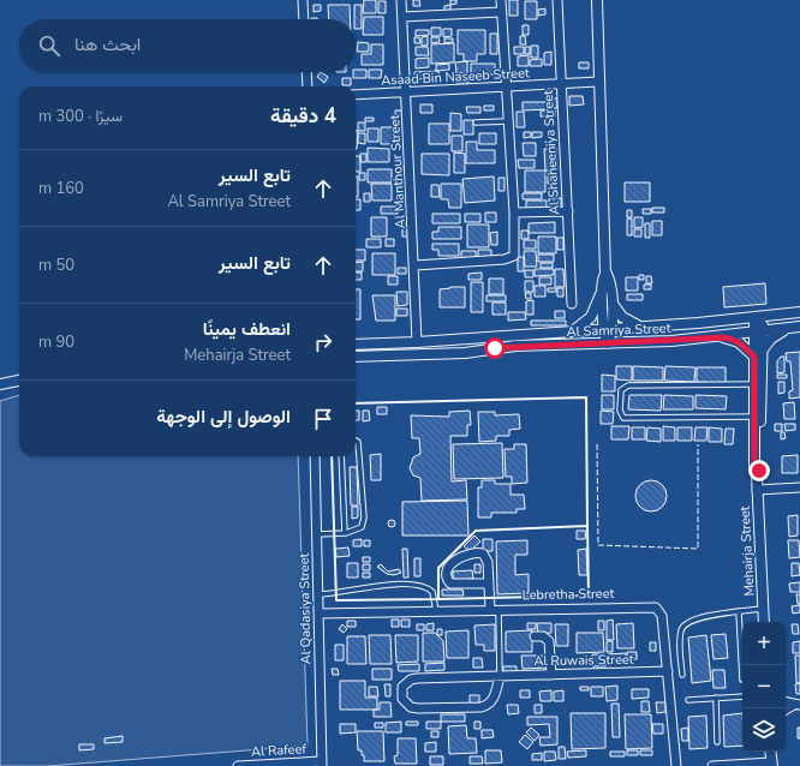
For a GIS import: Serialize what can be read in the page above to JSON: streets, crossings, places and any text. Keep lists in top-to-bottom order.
{
  "streets": {
    "street": [
      "Asaad Bin Naseeb Street",
      "Al Shaheeniya Street",
      "Al Manthour Street",
      "Al Samriya Street",
      "Mehairja Street",
      "Lebretha Street",
      "Al Qadasiya Street",
      "Al Ruwais Street",
      "Al Rafeef"
    ]
  },
  "crossings": [
    ["Asaad Bin Naseeb Street", "Al Shaheeniya Street"],
    ["Asaad Bin Naseeb Street", "Al Manthour Street"],
    ["Al Manthour Street", "Al Samriya Street"],
    ["Al Samriya Street", "Mehairja Street"],
    ["Lebretha Street", "Al Qadasiya Street"],
    ["Lebretha Street", "Al Ruwais Street"],
    ["Al Qadasiya Street", "Al Rafeef"]
  ],
  "page": {
    "search": "ابحث هنا",
    "heading": ["4 دقيقة", "سيرًا · 300 m"],
    "list": [
      ["تابع السير", "Al Samriya Street", "160 m"],
      ["تابع السير", "50 m"],
      ["انعطف يمينًا", "Mehairja Street", "90 m"],
      "الوصول إلى الوجهة"
    ],
    "map_buttons": ["+", "−"]
  }
}
